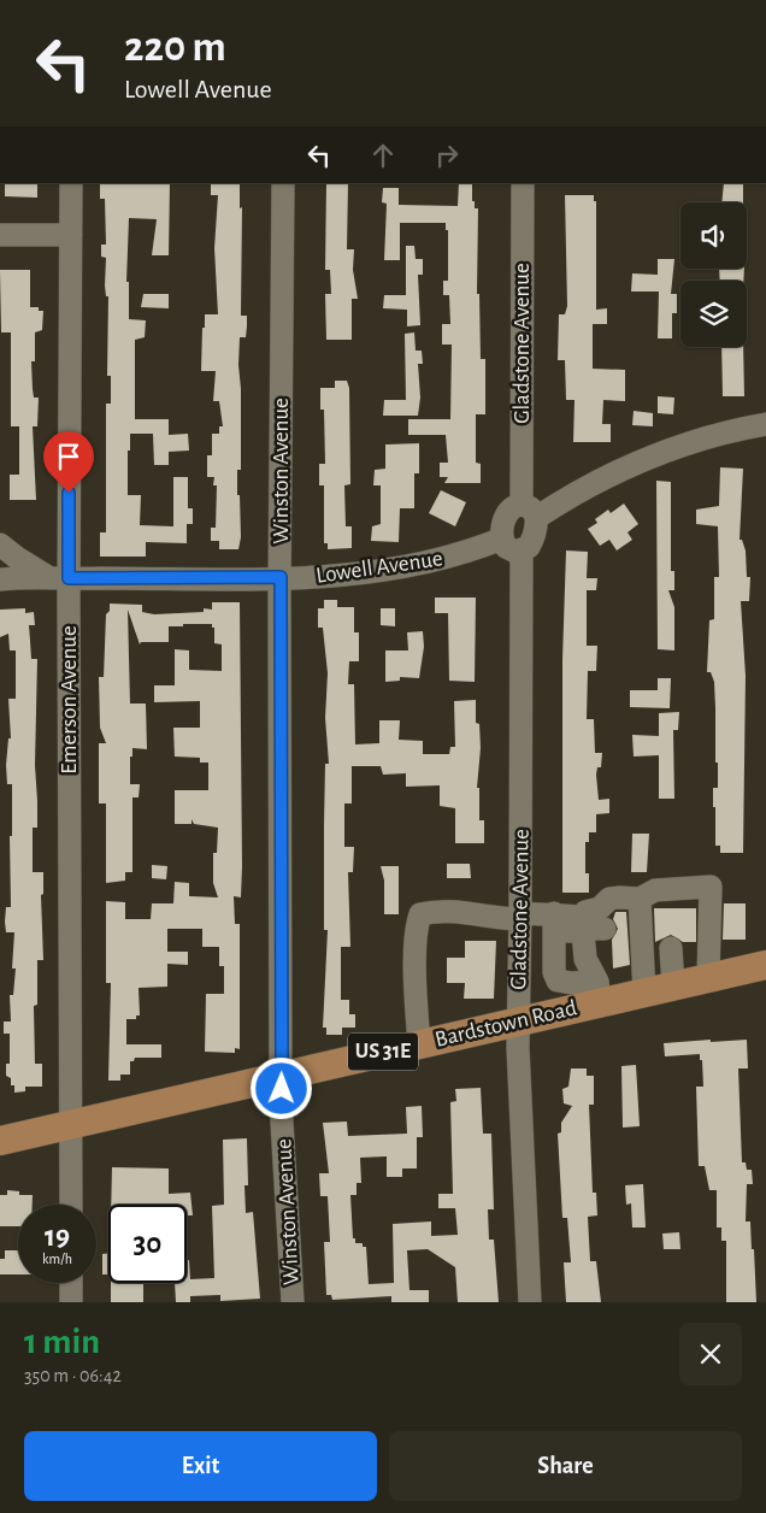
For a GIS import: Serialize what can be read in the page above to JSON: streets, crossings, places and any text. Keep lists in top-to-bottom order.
{
  "streets": {
    "main road": ["Bardstown Road", "US 31E"],
    "street": [
      "Gladstone Avenue",
      "Winston Avenue",
      "Lowell Avenue",
      "Emerson Avenue"
    ]
  },
  "crossings": [
    ["Gladstone Avenue", "Lowell Avenue"],
    ["Gladstone Avenue", "Bardstown Road"],
    ["Winston Avenue", "Lowell Avenue"],
    ["Winston Avenue", "Bardstown Road"],
    ["Lowell Avenue", "Emerson Avenue"],
    ["Emerson Avenue", "Bardstown Road"]
  ],
  "page": {
    "turn": ["220 m", "Lowell Avenue"],
    "speed": "19 km/h",
    "limit": "30",
    "heading": ["1 min", "350 m · 06:42"],
    "buttons": ["Exit", "Share"]
  }
}
